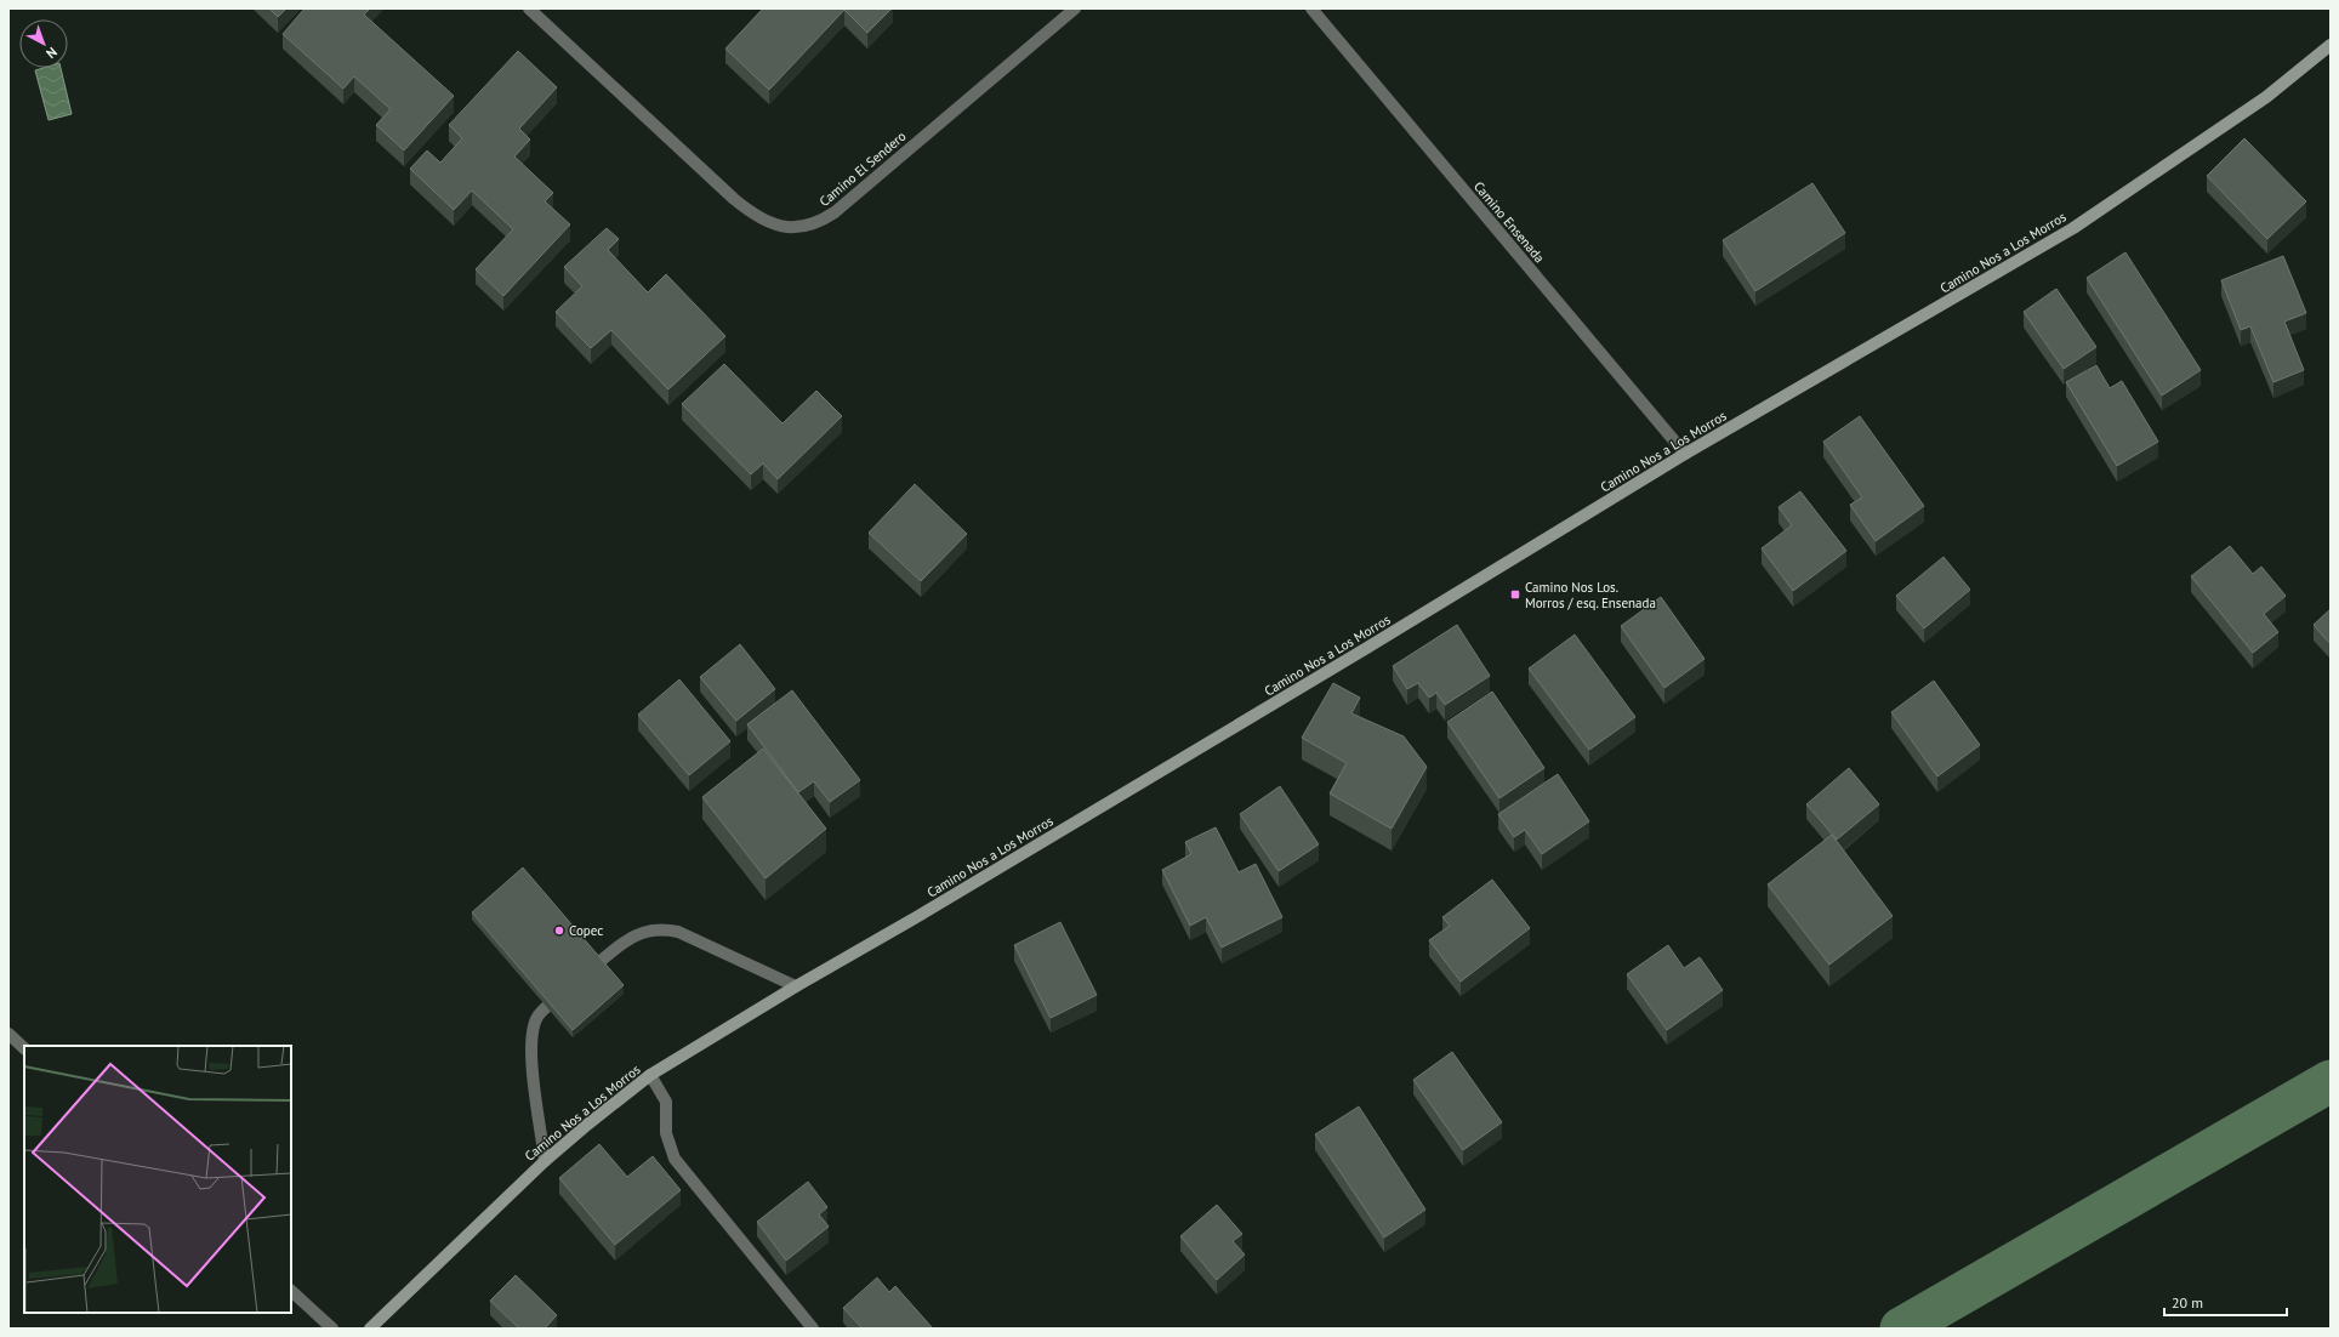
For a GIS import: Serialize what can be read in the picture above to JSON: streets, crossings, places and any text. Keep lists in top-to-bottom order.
{
  "streets": {
    "main road": ["Camino Nos a Los Morros"],
    "street": ["Camino El Sendero", "Camino Ensenada"]
  },
  "crossings": [
    ["Camino Ensenada", "Camino Nos a Los Morros"]
  ],
  "places": {
    "transit": ["Camino Nos Los. Morros / esq. Ensenada"],
    "other": ["Copec"]
  },
  "scale_bar": "20 m",
  "north": "bottom right"
}
